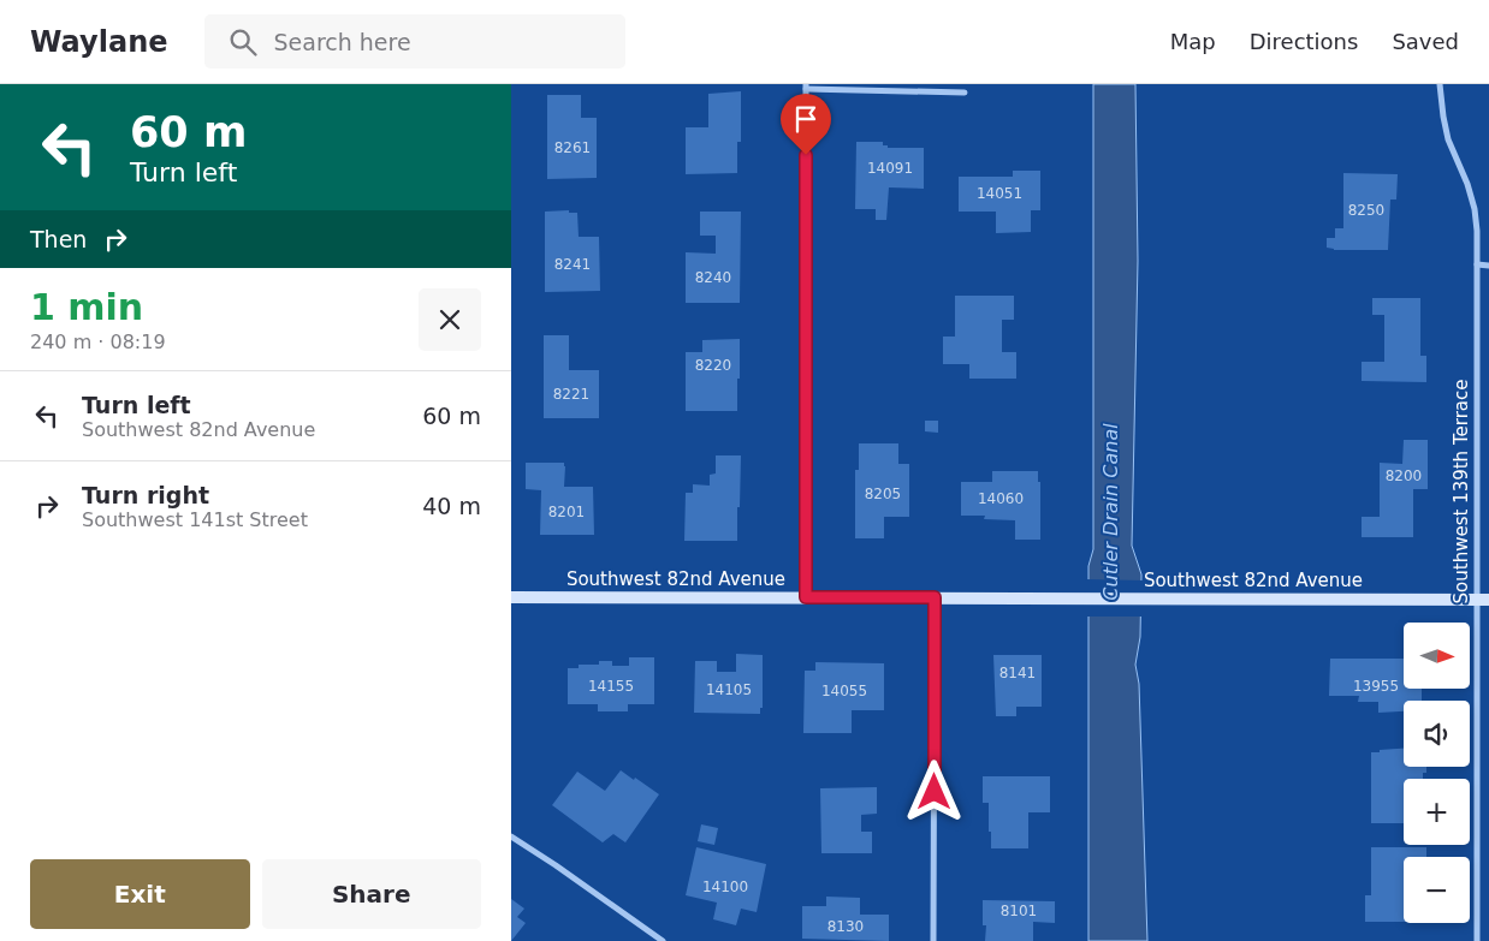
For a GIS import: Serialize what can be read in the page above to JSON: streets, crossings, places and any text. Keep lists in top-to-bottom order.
{
  "streets": {
    "street": ["Southwest 139th Terrace", "Southwest 82nd Avenue"]
  },
  "crossings": [
    ["Southwest 139th Terrace", "Southwest 82nd Avenue"]
  ],
  "water": ["Cutler Drain Canal"],
  "house_numbers": [
    "8261",
    "14091",
    "14051",
    "8250",
    "8241",
    "8240",
    "8220",
    "8221",
    "8200",
    "8205",
    "14060",
    "8201",
    "8141",
    "14155",
    "13955",
    "14105",
    "14055",
    "14100",
    "8101",
    "8130"
  ],
  "north": "right",
  "page": {
    "header": "Waylane",
    "search": "Search here",
    "nav": ["Map", "Directions", "Saved"],
    "turn": ["60 m", "Turn left"],
    "then": "Then",
    "heading": ["1 min", "240 m · 08:19"],
    "list": [
      {
        "name": "Turn left",
        "note": "Southwest 82nd Avenue",
        "value": "60 m"
      },
      {
        "name": "Turn right",
        "note": "Southwest 141st Street",
        "value": "40 m"
      }
    ],
    "map_buttons": ["+", "−"],
    "buttons": ["Exit", "Share"]
  }
}
